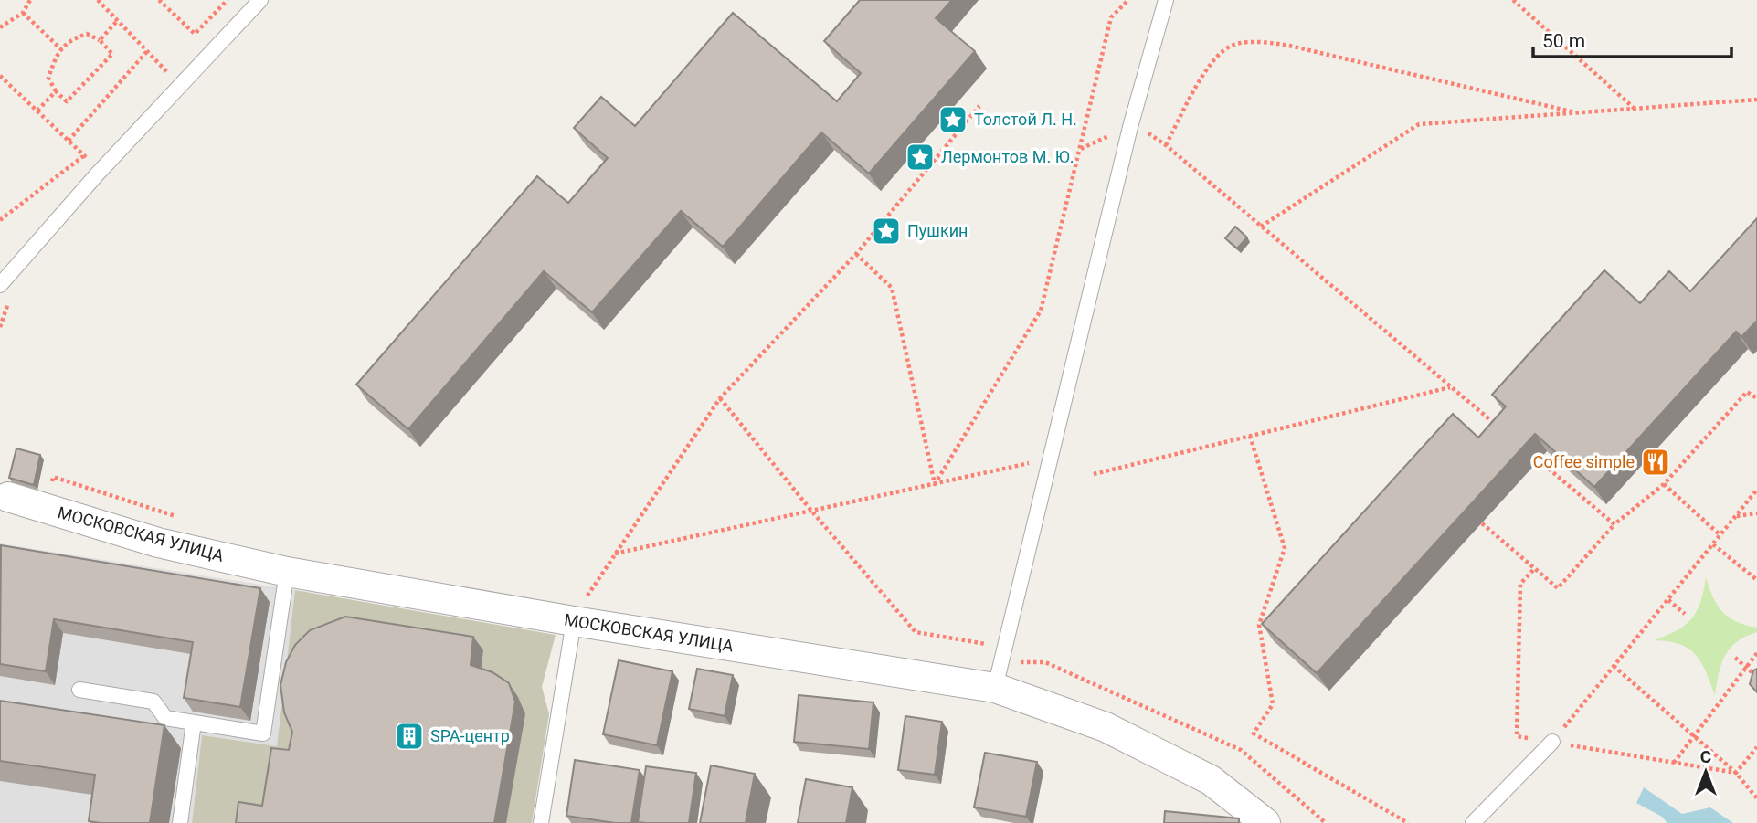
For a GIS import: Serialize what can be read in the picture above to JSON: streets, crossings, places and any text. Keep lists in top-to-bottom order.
{
  "streets": {
    "street": ["МОСКОВСКАЯ УЛИЦА"]
  },
  "places": {
    "place": ["Толстой Л. Н.", "Лермонтов М. Ю.", "Пушкин"],
    "restaurant": ["Coffee simple"],
    "building": ["SPA-центр"]
  },
  "scale_bar": "50 m",
  "north": "top"
}
